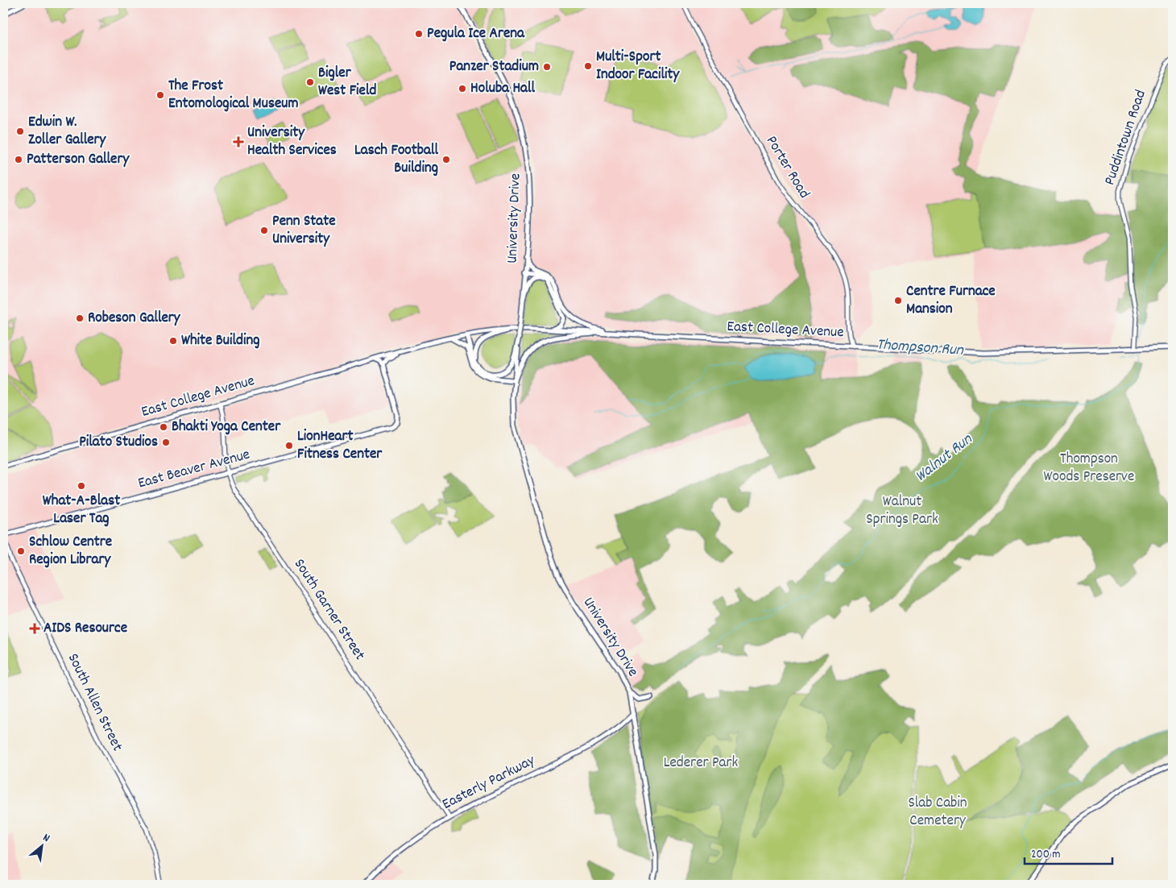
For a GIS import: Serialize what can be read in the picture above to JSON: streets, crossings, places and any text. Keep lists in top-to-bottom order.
{
  "streets": {
    "main road": [
      "University Drive",
      "East College Avenue",
      "East Beaver Avenue",
      "Easterly Parkway"
    ],
    "street": [
      "Puddintown Road",
      "Porter Road",
      "South Garner Street",
      "South Allen Street"
    ]
  },
  "crossings": [
    ["Puddintown Road", "East College Avenue"],
    ["Porter Road", "East College Avenue"],
    ["University Drive", "Easterly Parkway"],
    ["East College Avenue", "East Beaver Avenue"],
    ["East College Avenue", "South Garner Street"],
    ["East Beaver Avenue", "South Garner Street"],
    ["East Beaver Avenue", "South Allen Street"],
    ["South Garner Street", "Easterly Parkway"]
  ],
  "water": ["Thompson Run", "Walnut Run"],
  "parks": [
    "Thompson Woods Preserve",
    "Walnut Springs Park",
    "Lederer Park",
    "Slab Cabin Cemetery"
  ],
  "places": {
    "other": [
      "Pegula Ice Arena",
      "Multi-Sport Indoor Facility",
      "Panzer Stadium",
      "Bigler West Field",
      "Holuba Hall",
      "The Frost Entomological Museum",
      "Edwin W. Zoller Gallery",
      "Patterson Gallery",
      "Lasch Football Building",
      "Penn State University",
      "Centre Furnace Mansion",
      "Robeson Gallery",
      "White Building",
      "Bhakti Yoga Center",
      "Pilato Studios",
      "LionHeart Fitness Center",
      "What-A-Blast Laser Tag",
      "Schlow Centre Region Library"
    ],
    "health": ["University Health Services", "AIDS Resource"]
  },
  "scale_bar": "200 m",
  "north": "top right"
}
